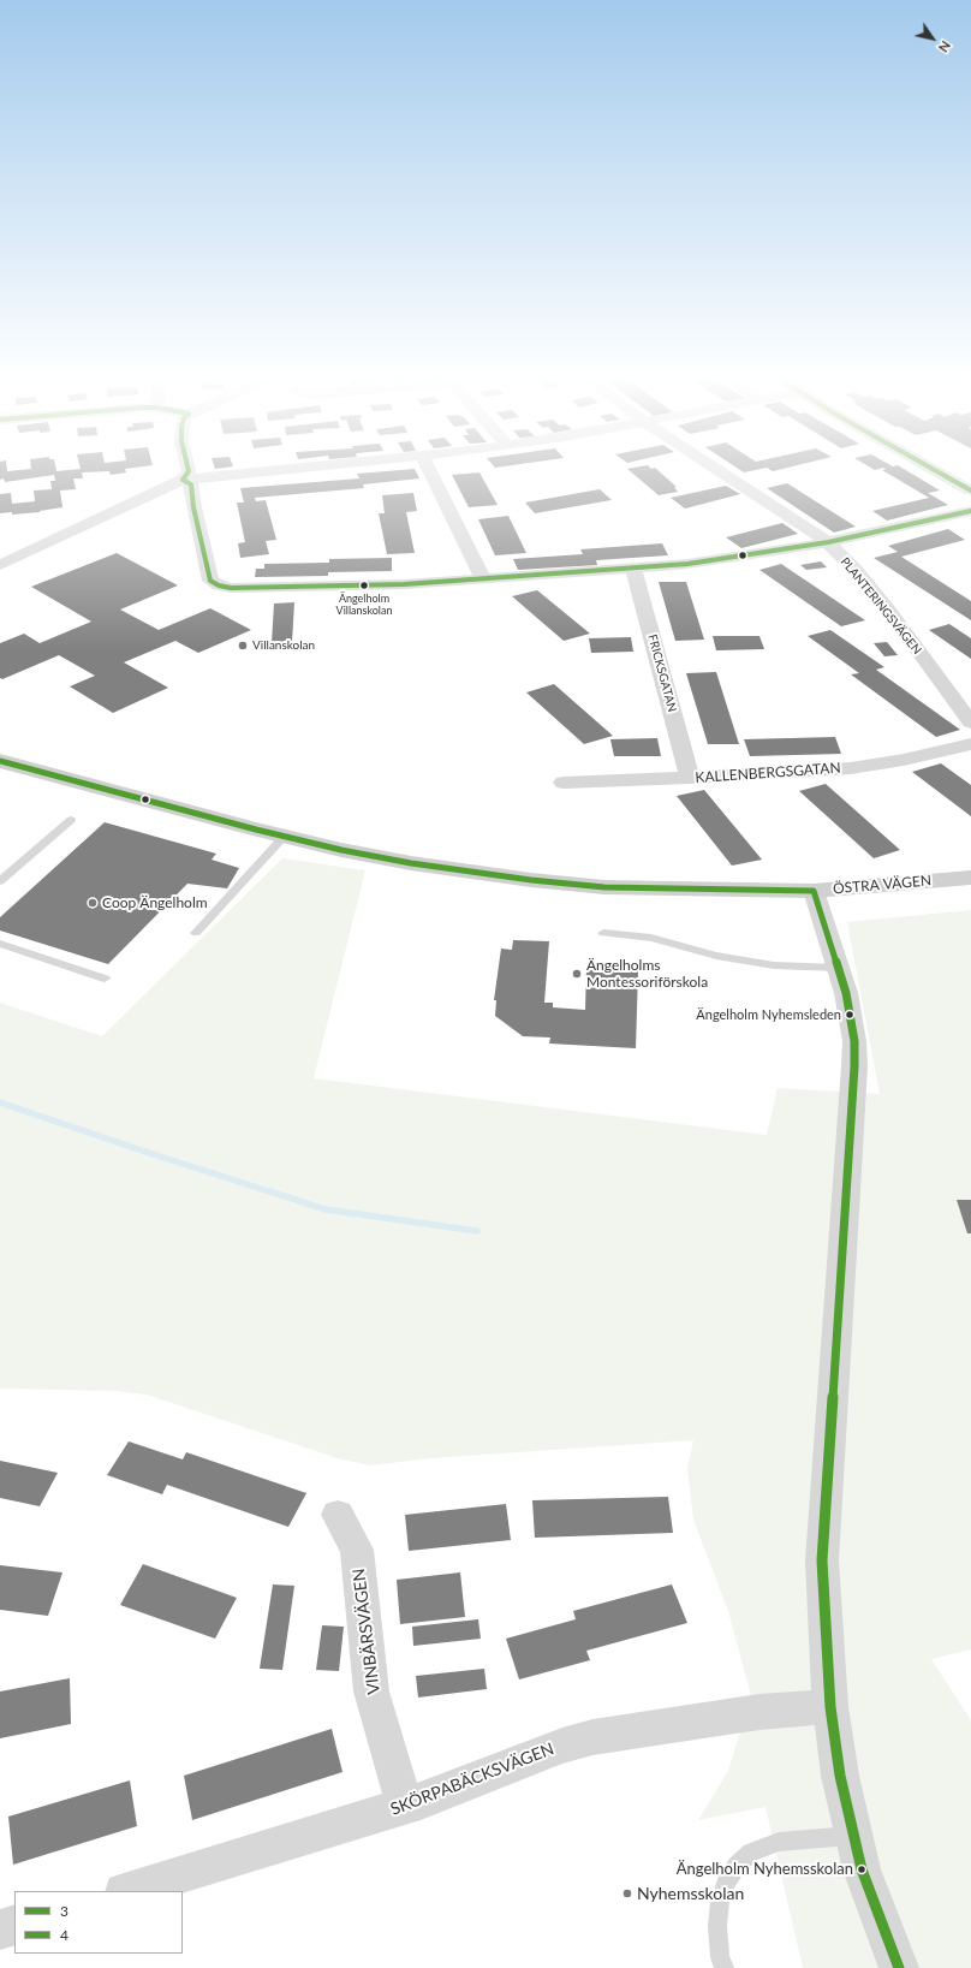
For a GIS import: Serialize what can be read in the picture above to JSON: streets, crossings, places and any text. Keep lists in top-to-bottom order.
{
  "streets": {
    "main road": ["ÖSTRA VÄGEN"],
    "street": [
      "PLANTERINGSVÄGEN",
      "FRICKSGATAN",
      "KALLENBERGSGATAN",
      "VINBÄRSVÄGEN",
      "SKÖRPABÄCKSVÄGEN"
    ]
  },
  "crossings": [
    ["FRICKSGATAN", "KALLENBERGSGATAN"],
    ["VINBÄRSVÄGEN", "SKÖRPABÄCKSVÄGEN"]
  ],
  "places": [
    "Ängelholm Villanskolan",
    "Villanskolan",
    "Coop Ängelholm",
    "Ängelholms Montessoriförskola",
    "Ängelholm Nyhemsleden",
    "Ängelholm Nyhemsskolan",
    "Nyhemsskolan"
  ],
  "lines": ["transit line 3", "transit line 4"],
  "legend": ["3", "4"],
  "north": "bottom right"
}
